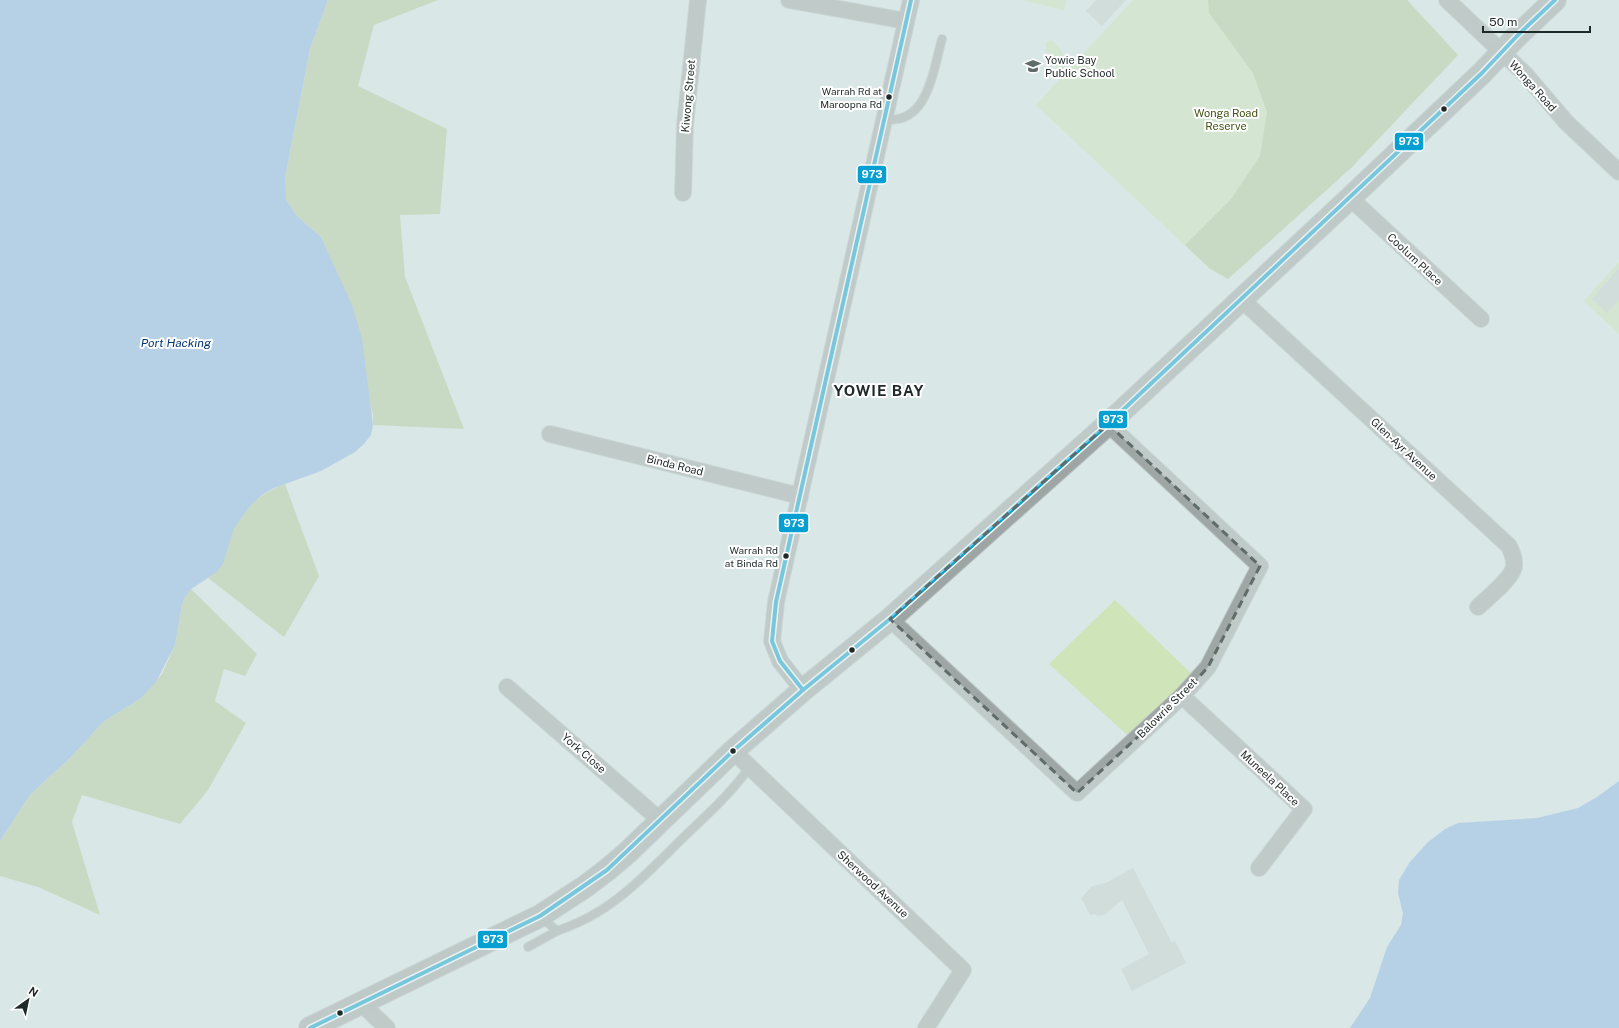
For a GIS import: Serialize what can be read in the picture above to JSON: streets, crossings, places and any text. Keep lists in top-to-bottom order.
{
  "streets": {
    "street": [
      "Wonga Road",
      "Kiwong Street",
      "Coolum Place",
      "Glen-Ayr Avenue",
      "Binda Road",
      "Balowrie Street",
      "York Close",
      "Muneela Place",
      "Sherwood Avenue"
    ]
  },
  "crossings": [
    ["Balowrie Street", "Muneela Place"]
  ],
  "districts": ["YOWIE BAY"],
  "water": ["Port Hacking"],
  "parks": ["Wonga Road Reserve"],
  "places": {
    "school or university": ["Yowie Bay Public School"],
    "other": ["Warrah Rd at Maroopna Rd", "Warrah Rd at Binda Rd"]
  },
  "lines": ["transit line 973"],
  "scale_bar": "50 m",
  "north": "top right"
}
